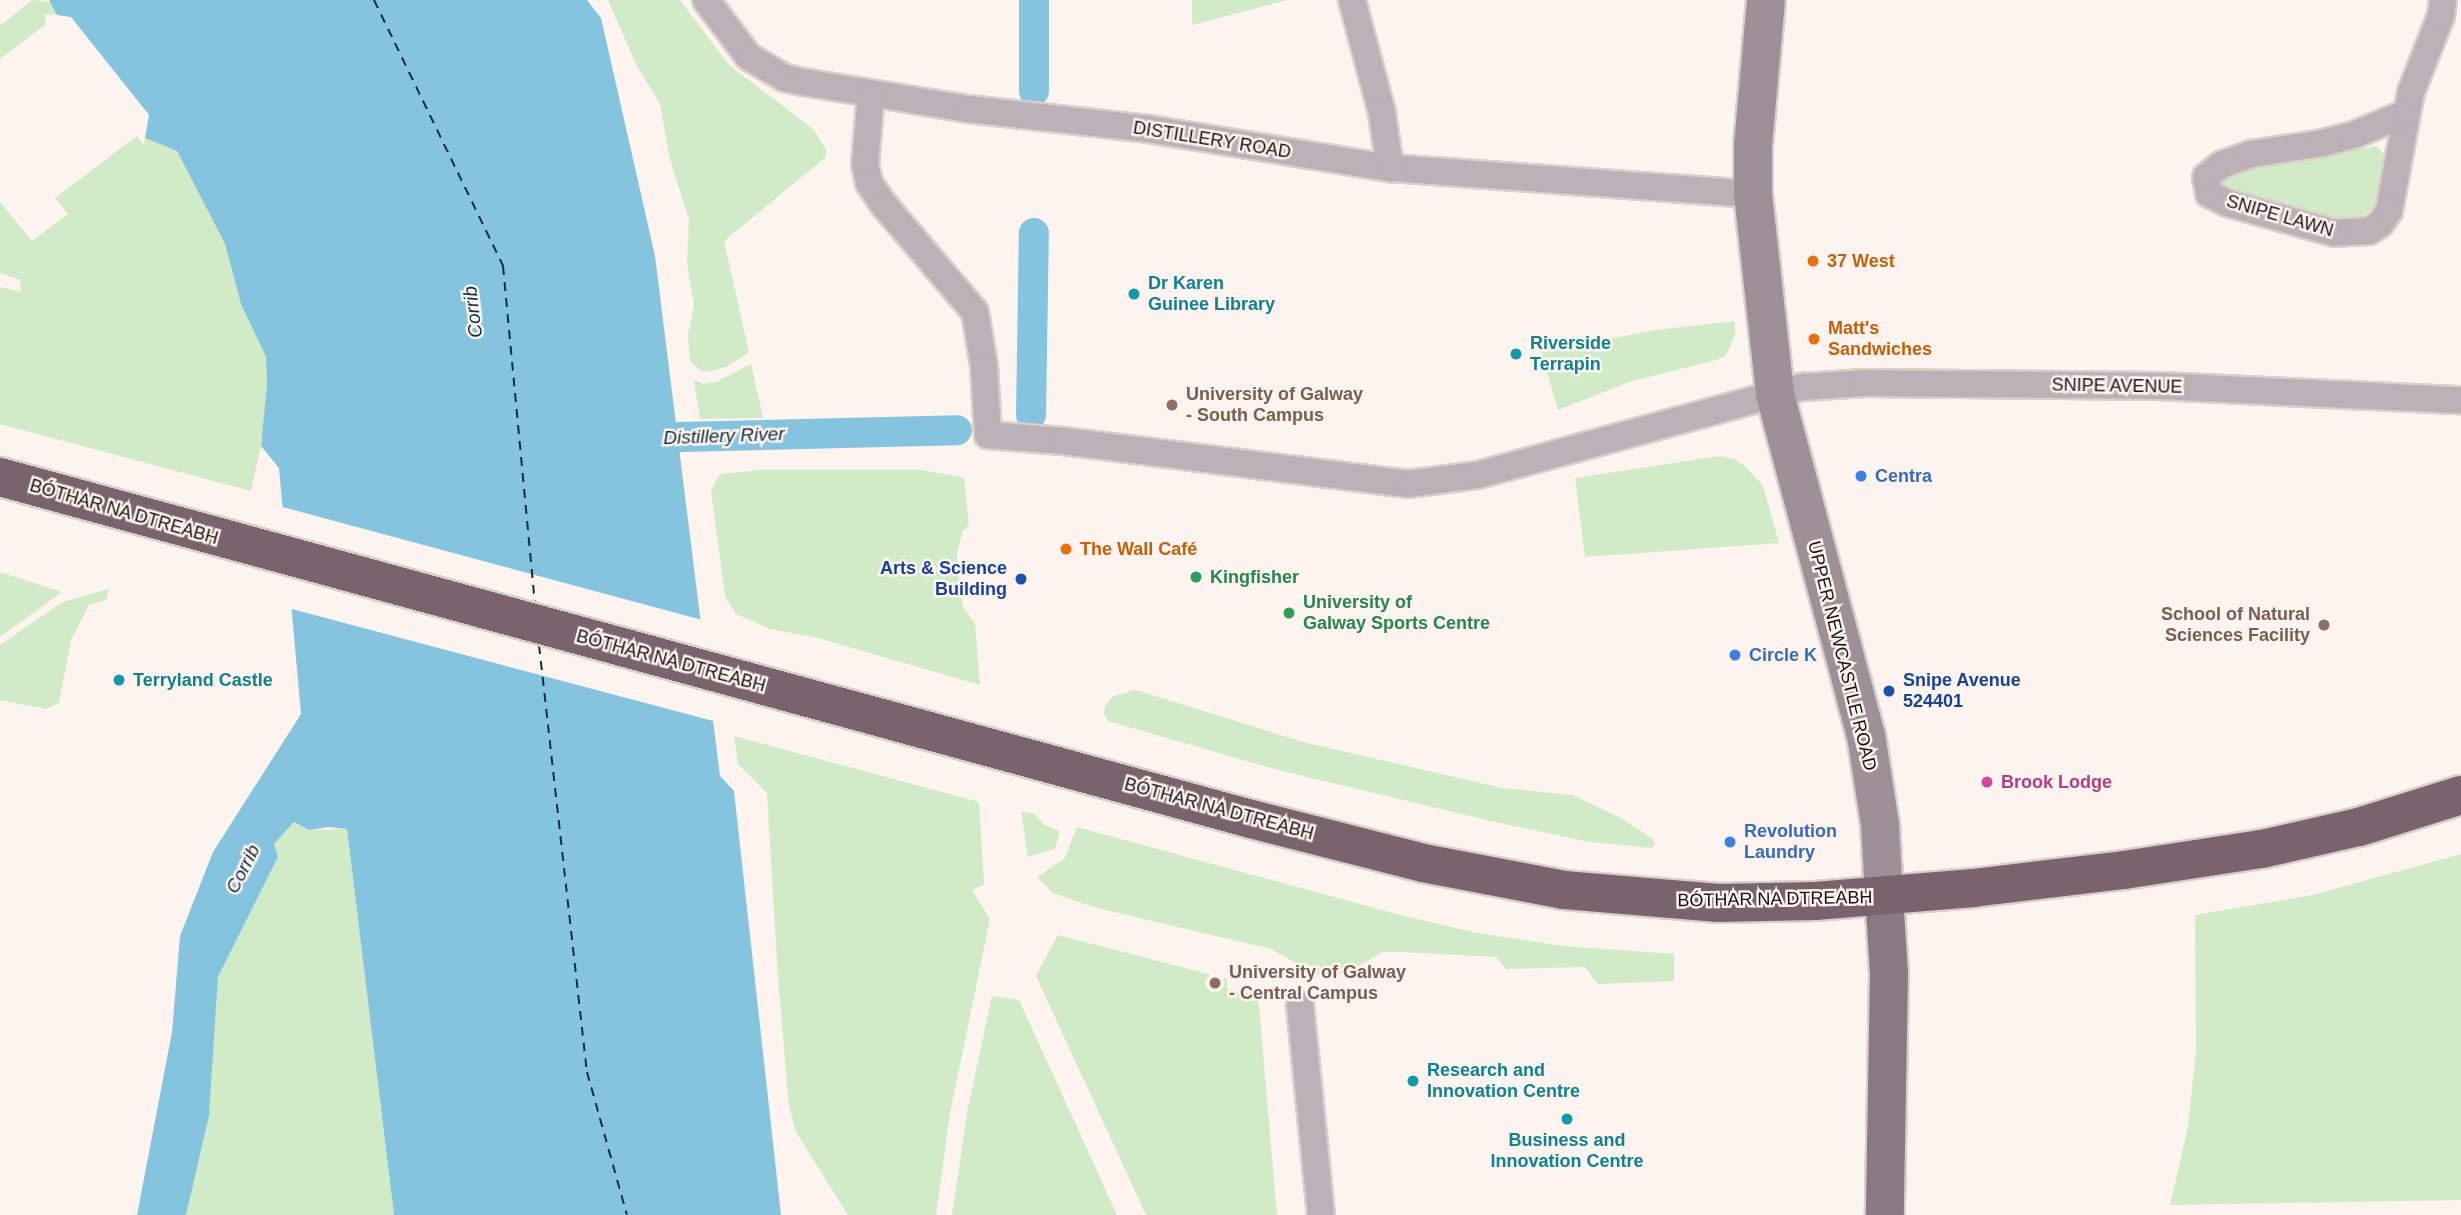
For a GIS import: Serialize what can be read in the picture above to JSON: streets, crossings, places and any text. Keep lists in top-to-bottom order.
{
  "streets": {
    "highway": ["BÓTHAR NA DTREABH"],
    "main road": ["UPPER NEWCASTLE ROAD"],
    "street": ["DISTILLERY ROAD", "SNIPE LAWN", "SNIPE AVENUE"]
  },
  "crossings": [
    ["DISTILLERY ROAD", "SNIPE AVENUE"],
    ["DISTILLERY ROAD", "UPPER NEWCASTLE ROAD"],
    ["SNIPE AVENUE", "UPPER NEWCASTLE ROAD"],
    ["BÓTHAR NA DTREABH", "UPPER NEWCASTLE ROAD"]
  ],
  "water": ["Corrib", "Distillery River"],
  "places": [
    "37 West",
    "Dr Karen Guinee Library",
    "Matt's Sandwiches",
    "Riverside Terrapin",
    "University of Galway - South Campus",
    "Centra",
    "The Wall Café",
    "Kingfisher",
    "Arts & Science Building",
    "University of Galway Sports Centre",
    "School of Natural Sciences Facility",
    "Circle K",
    "Terryland Castle",
    "Snipe Avenue 524401",
    "Brook Lodge",
    "Revolution Laundry",
    "University of Galway - Central Campus",
    "Research and Innovation Centre",
    "Business and Innovation Centre"
  ]
}
